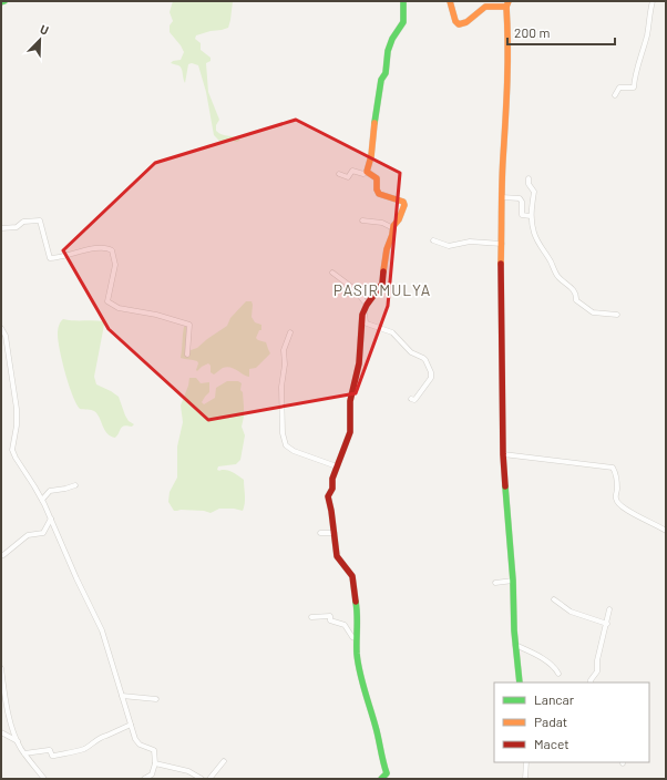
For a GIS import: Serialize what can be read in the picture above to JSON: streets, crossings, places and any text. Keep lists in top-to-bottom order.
{
  "districts": ["PASIRMULYA"],
  "legend": ["Lancar", "Padat", "Macet"],
  "scale_bar": "200 m",
  "north": "top right"
}
